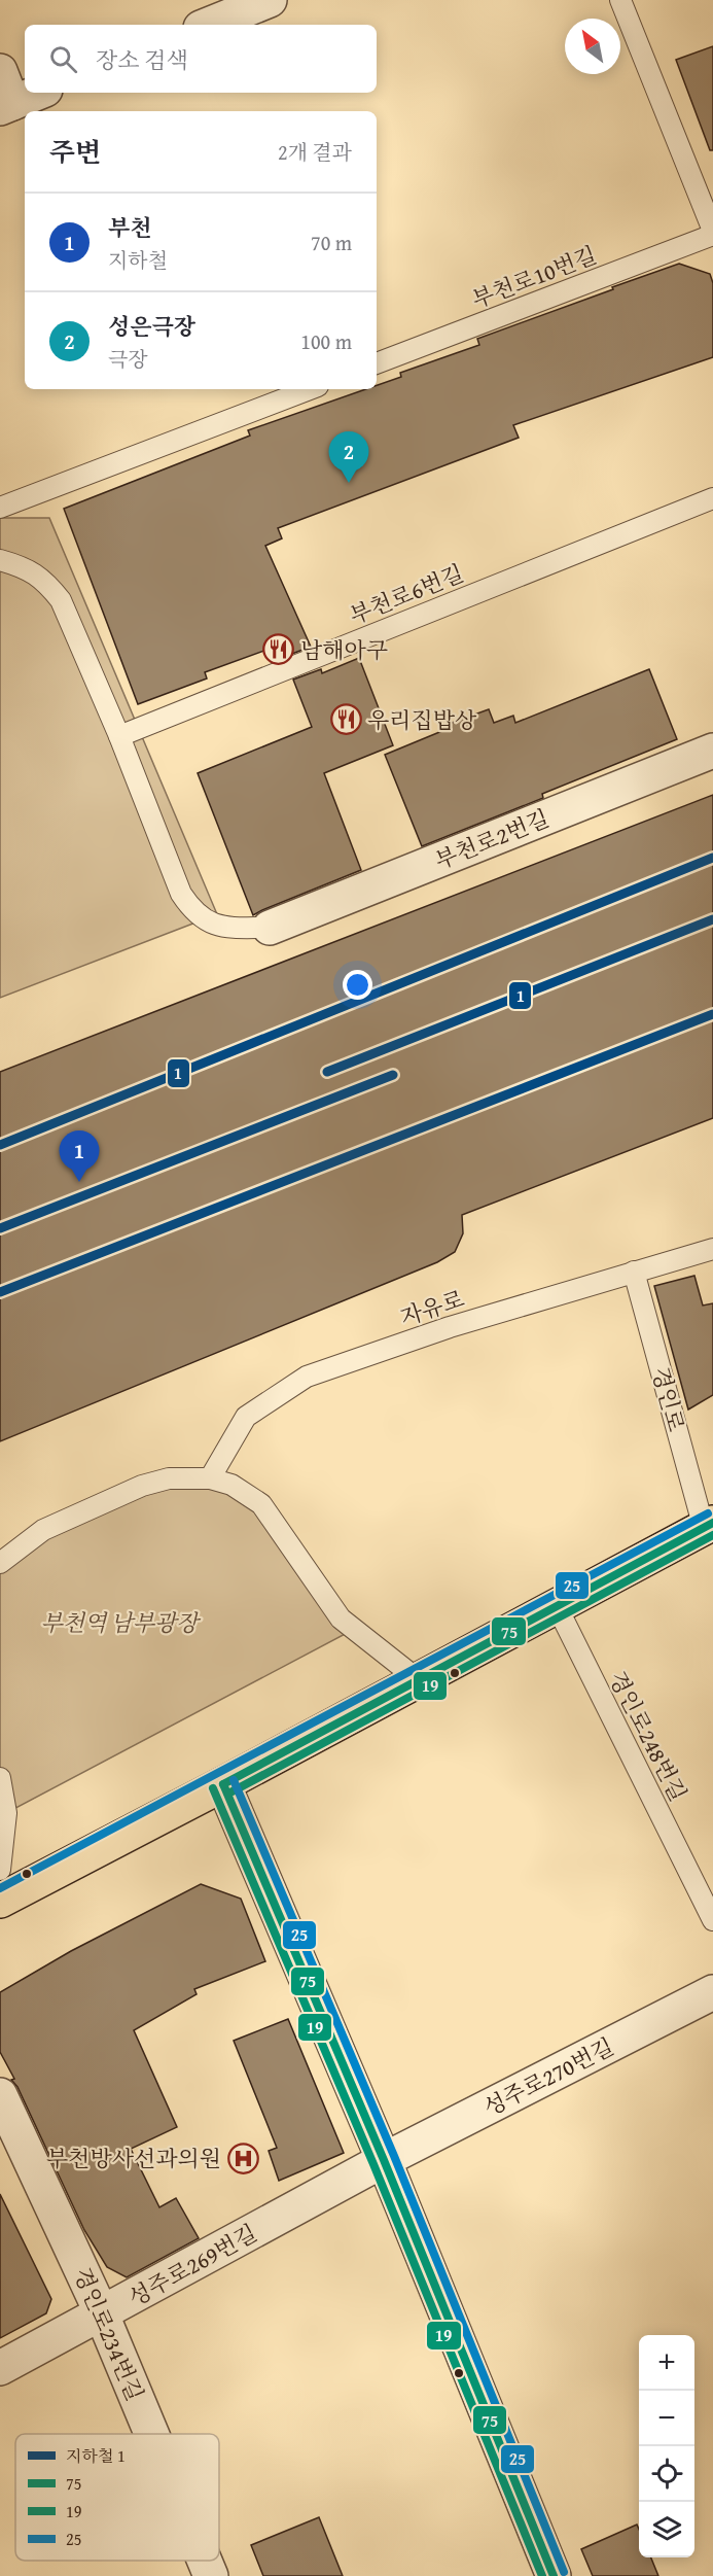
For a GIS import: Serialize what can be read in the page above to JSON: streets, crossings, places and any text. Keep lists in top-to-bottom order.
{
  "streets": {
    "main road": ["경인로"],
    "street": [
      "부천로2번길",
      "성주로270번길",
      "성주로269번길",
      "경인로234번길"
    ],
    "lane": [
      "부천로10번길",
      "부천로6번길",
      "자유로",
      "경인로248번길"
    ]
  },
  "crossings": [
    ["자유로", "경인로"],
    ["경인로", "경인로248번길"],
    ["성주로270번길", "성주로269번길"],
    ["성주로269번길", "경인로234번길"]
  ],
  "parks": ["부천역 남부광장"],
  "places": {
    "restaurant": ["남해아구", "우리집밥상"],
    "hospital": ["부천방사선과의원"]
  },
  "lines": [
    "metro line 1",
    "transit line 25",
    "transit line 75",
    "transit line 19"
  ],
  "legend": [
    "지하철 1",
    "75",
    "19",
    "25"
  ],
  "north": "top left",
  "page": {
    "search": "장소 검색",
    "heading": ["주변", "2개 결과"],
    "list": [
      {
        "mark": "1",
        "name": "부천",
        "note": "지하철",
        "value": "70 m"
      },
      {
        "mark": "2",
        "name": "성은극장",
        "note": "극장",
        "value": "100 m"
      }
    ],
    "pins": ["2", "1"],
    "map_buttons": ["+", "−"]
  }
}
